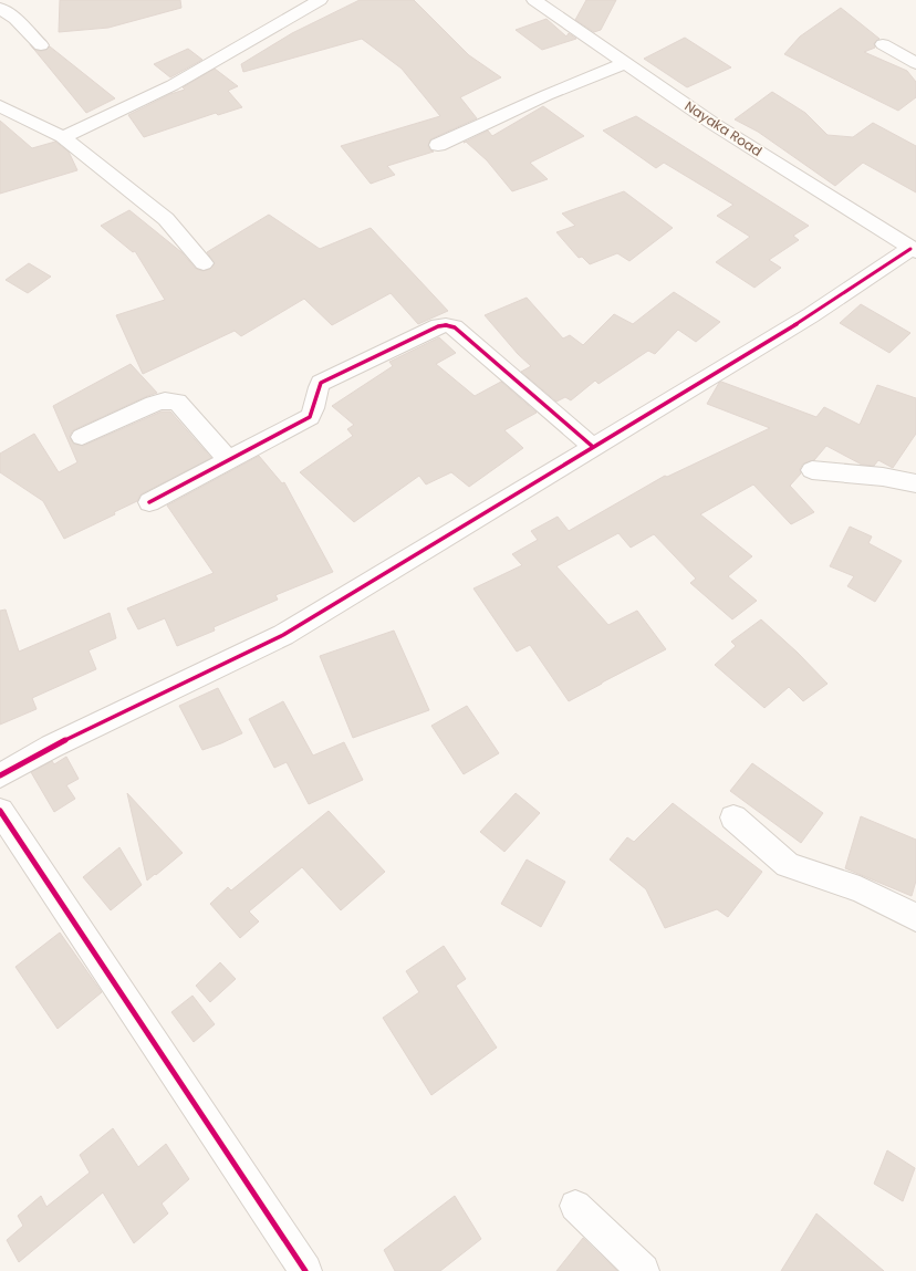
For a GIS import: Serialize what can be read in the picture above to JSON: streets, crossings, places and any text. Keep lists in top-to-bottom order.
{
  "streets": {
    "street": ["Nayaka Road"]
  }
}
